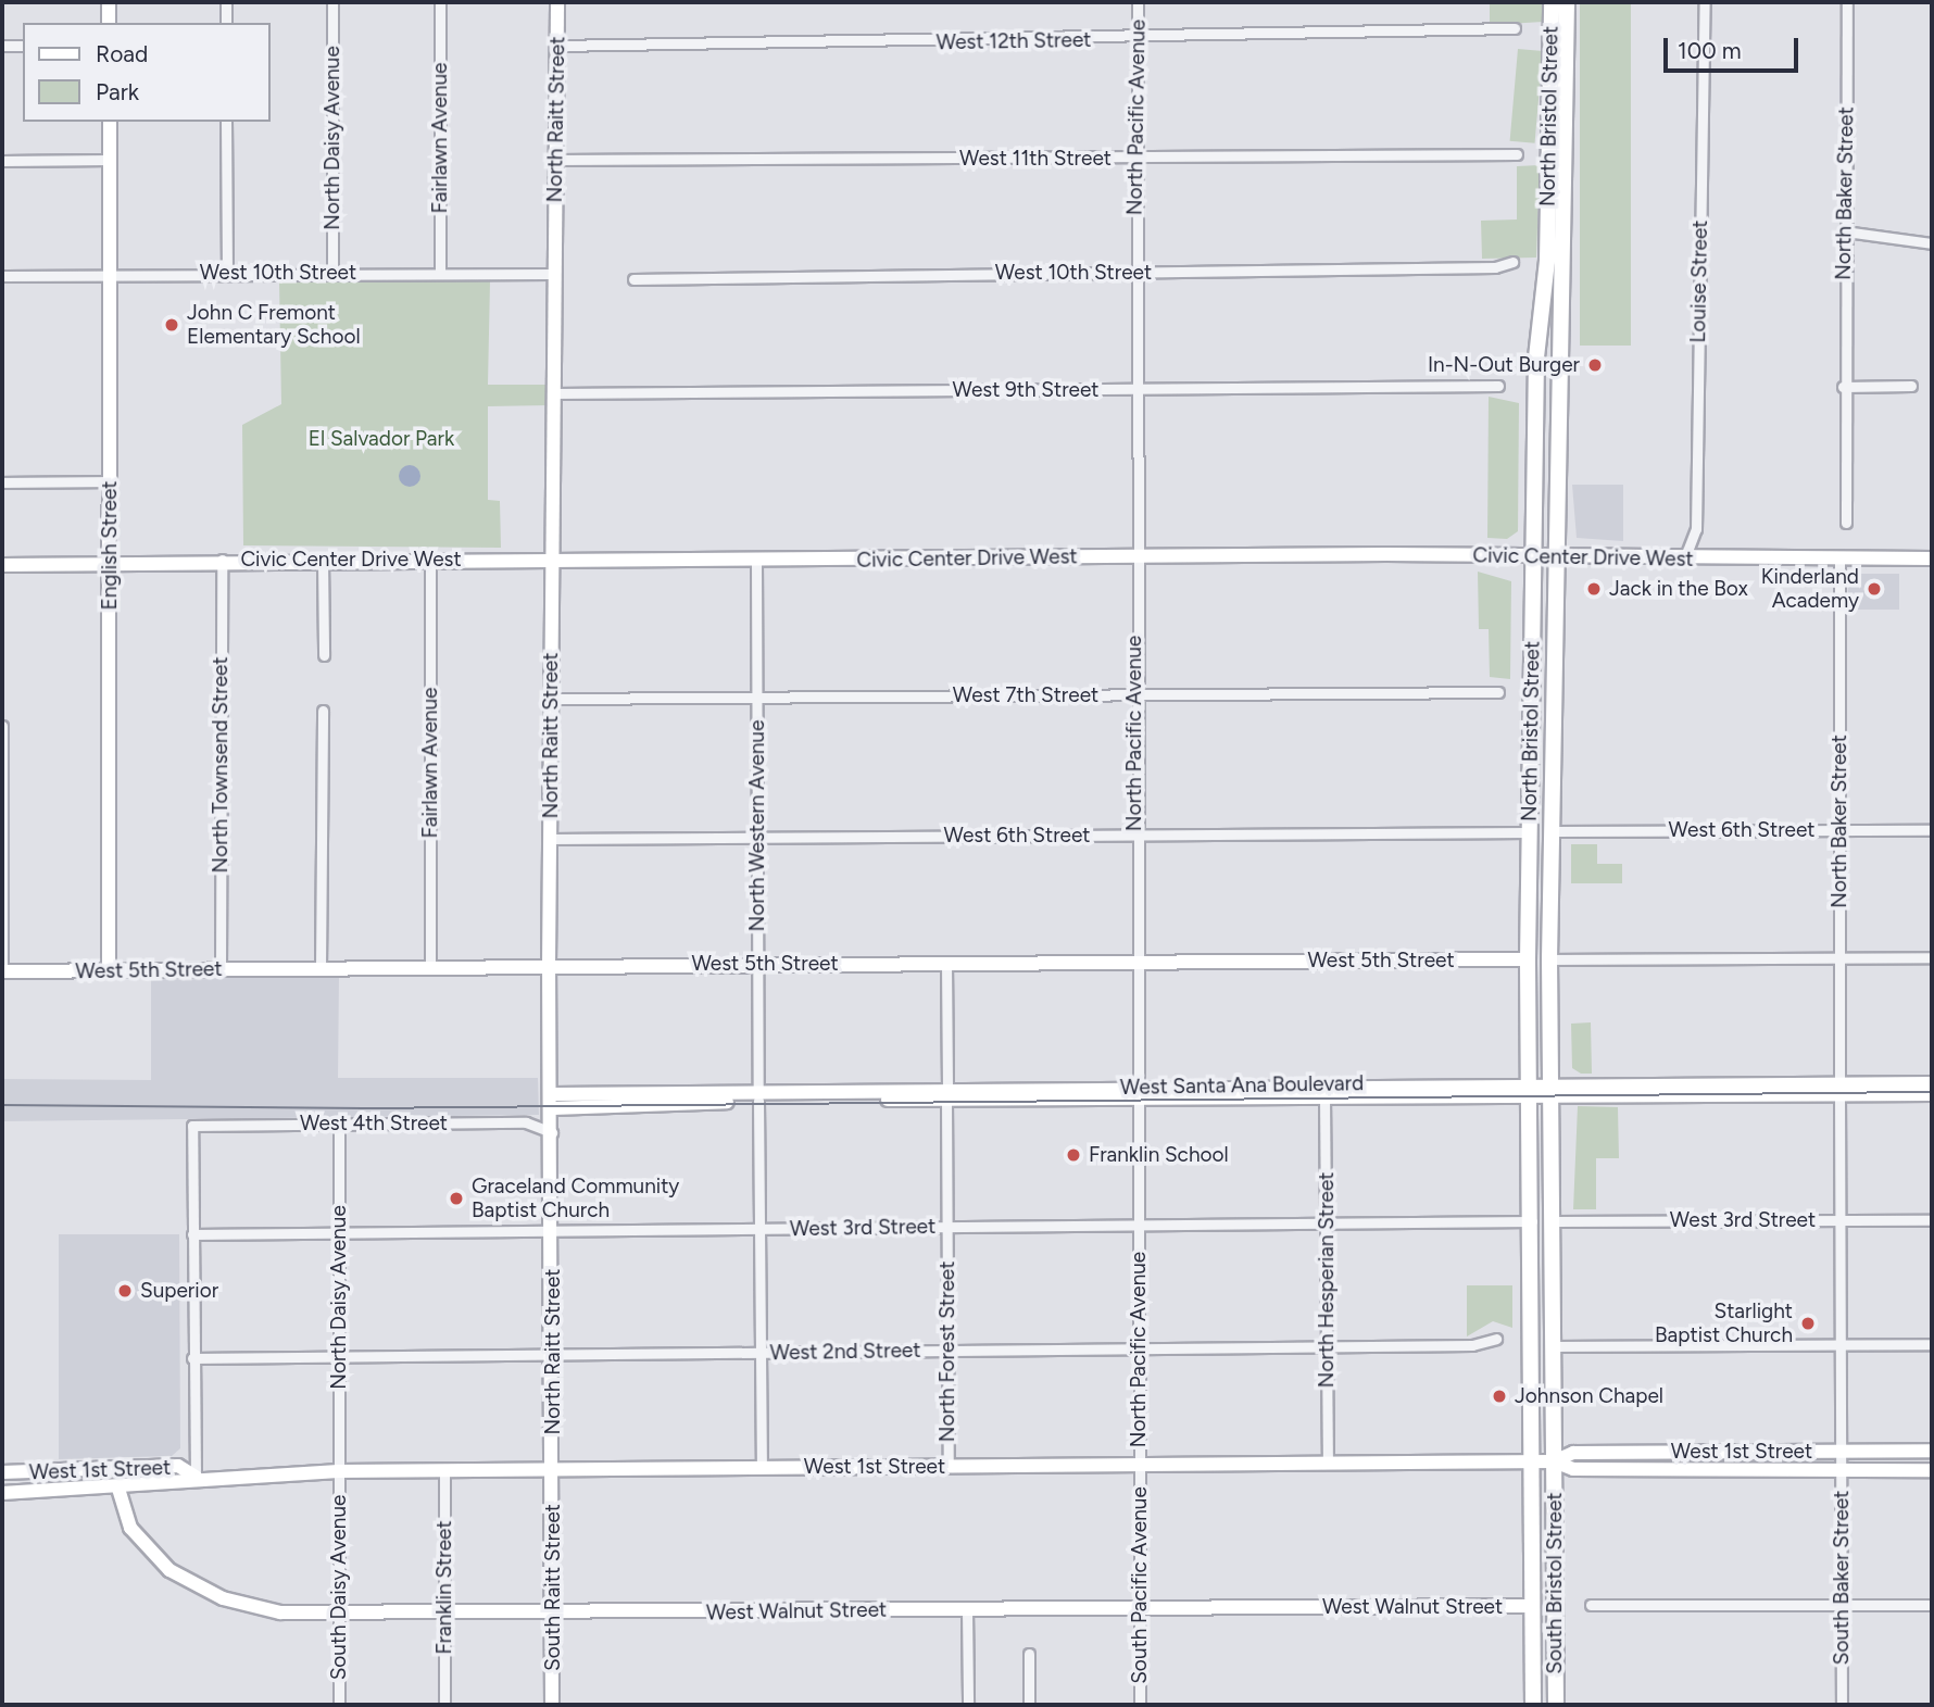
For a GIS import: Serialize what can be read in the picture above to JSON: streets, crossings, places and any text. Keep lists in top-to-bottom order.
{
  "streets": {
    "main road": [
      "North Bristol Street",
      "North Raitt Street",
      "English Street",
      "Civic Center Drive West",
      "West 5th Street",
      "West Santa Ana Boulevard",
      "West 1st Street",
      "South Bristol Street",
      "South Raitt Street",
      "West Walnut Street"
    ],
    "street": [
      "West 12th Street",
      "North Pacific Avenue",
      "North Daisy Avenue",
      "Fairlawn Avenue",
      "West 11th Street",
      "North Baker Street",
      "West 10th Street",
      "Louise Street",
      "West 9th Street",
      "West 7th Street",
      "North Townsend Street",
      "North Western Avenue",
      "West 6th Street",
      "West 4th Street",
      "West 3rd Street",
      "North Hesperian Street",
      "West 2nd Street",
      "North Forest Street",
      "South Baker Street",
      "South Pacific Avenue",
      "South Daisy Avenue",
      "Franklin Street"
    ]
  },
  "crossings": [
    ["West 12th Street", "North Pacific Avenue"],
    ["West 12th Street", "North Raitt Street"],
    ["North Bristol Street", "Civic Center Drive West"],
    ["North Bristol Street", "West 6th Street"],
    ["North Bristol Street", "West 5th Street"],
    ["North Bristol Street", "West Santa Ana Boulevard"],
    ["North Bristol Street", "West 3rd Street"],
    ["North Bristol Street", "West 1st Street"],
    ["North Bristol Street", "South Bristol Street"],
    ["North Pacific Avenue", "West 11th Street"],
    ["North Pacific Avenue", "West 10th Street"],
    ["North Pacific Avenue", "West 9th Street"],
    ["North Pacific Avenue", "Civic Center Drive West"],
    ["North Pacific Avenue", "West 7th Street"],
    ["North Pacific Avenue", "West 6th Street"],
    ["North Pacific Avenue", "West 5th Street"],
    ["North Pacific Avenue", "West Santa Ana Boulevard"],
    ["North Pacific Avenue", "West 3rd Street"],
    ["North Pacific Avenue", "West 2nd Street"],
    ["North Pacific Avenue", "West 1st Street"],
    ["North Pacific Avenue", "South Pacific Avenue"],
    ["North Raitt Street", "West 11th Street"],
    ["North Raitt Street", "West 10th Street"],
    ["North Raitt Street", "West 9th Street"],
    ["North Raitt Street", "Civic Center Drive West"],
    ["North Raitt Street", "West 7th Street"],
    ["North Raitt Street", "West 6th Street"],
    ["North Raitt Street", "West 5th Street"],
    ["North Raitt Street", "West Santa Ana Boulevard"],
    ["North Raitt Street", "West 4th Street"],
    ["North Raitt Street", "West 3rd Street"],
    ["North Raitt Street", "West 2nd Street"],
    ["North Raitt Street", "West 1st Street"],
    ["North Raitt Street", "South Raitt Street"],
    ["North Daisy Avenue", "West 10th Street"],
    ["North Daisy Avenue", "West 4th Street"],
    ["North Daisy Avenue", "West 3rd Street"],
    ["North Daisy Avenue", "West 2nd Street"],
    ["North Daisy Avenue", "West 1st Street"],
    ["North Daisy Avenue", "South Daisy Avenue"],
    ["Fairlawn Avenue", "West 10th Street"],
    ["Fairlawn Avenue", "Civic Center Drive West"],
    ["Fairlawn Avenue", "West 5th Street"],
    ["North Baker Street", "Civic Center Drive West"],
    ["North Baker Street", "West 6th Street"],
    ["North Baker Street", "West Santa Ana Boulevard"],
    ["North Baker Street", "West 3rd Street"],
    ["North Baker Street", "West 1st Street"],
    ["North Baker Street", "South Baker Street"],
    ["West 10th Street", "English Street"],
    ["Louise Street", "Civic Center Drive West"],
    ["English Street", "Civic Center Drive West"],
    ["English Street", "West 5th Street"],
    ["Civic Center Drive West", "North Townsend Street"],
    ["Civic Center Drive West", "North Western Avenue"],
    ["West 7th Street", "North Western Avenue"],
    ["North Townsend Street", "West 5th Street"],
    ["North Western Avenue", "West 6th Street"],
    ["North Western Avenue", "West 5th Street"],
    ["North Western Avenue", "West Santa Ana Boulevard"],
    ["North Western Avenue", "West 3rd Street"],
    ["North Western Avenue", "West 2nd Street"],
    ["North Western Avenue", "West 1st Street"],
    ["West 5th Street", "North Forest Street"],
    ["West Santa Ana Boulevard", "North Hesperian Street"],
    ["West Santa Ana Boulevard", "North Forest Street"],
    ["West 4th Street", "West 3rd Street"],
    ["West 3rd Street", "North Hesperian Street"],
    ["West 3rd Street", "North Forest Street"],
    ["North Hesperian Street", "West 2nd Street"],
    ["North Hesperian Street", "West 1st Street"],
    ["West 2nd Street", "North Forest Street"],
    ["North Forest Street", "West 1st Street"],
    ["West 1st Street", "South Baker Street"],
    ["West 1st Street", "South Bristol Street"],
    ["West 1st Street", "South Pacific Avenue"],
    ["West 1st Street", "South Daisy Avenue"],
    ["West 1st Street", "Franklin Street"],
    ["West 1st Street", "South Raitt Street"],
    ["West 1st Street", "West Walnut Street"],
    ["South Bristol Street", "West Walnut Street"],
    ["South Pacific Avenue", "West Walnut Street"],
    ["South Daisy Avenue", "West Walnut Street"],
    ["Franklin Street", "West Walnut Street"],
    ["South Raitt Street", "West Walnut Street"]
  ],
  "parks": ["El Salvador Park"],
  "places": [
    "John C Fremont Elementary School",
    "In-N-Out Burger",
    "Jack in the Box",
    "Kinderland Academy",
    "Franklin School",
    "Graceland Community Baptist Church",
    "Superior",
    "Starlight Baptist Church",
    "Johnson Chapel"
  ],
  "legend": ["Road", "Park"],
  "scale_bar": "100 m"
}
